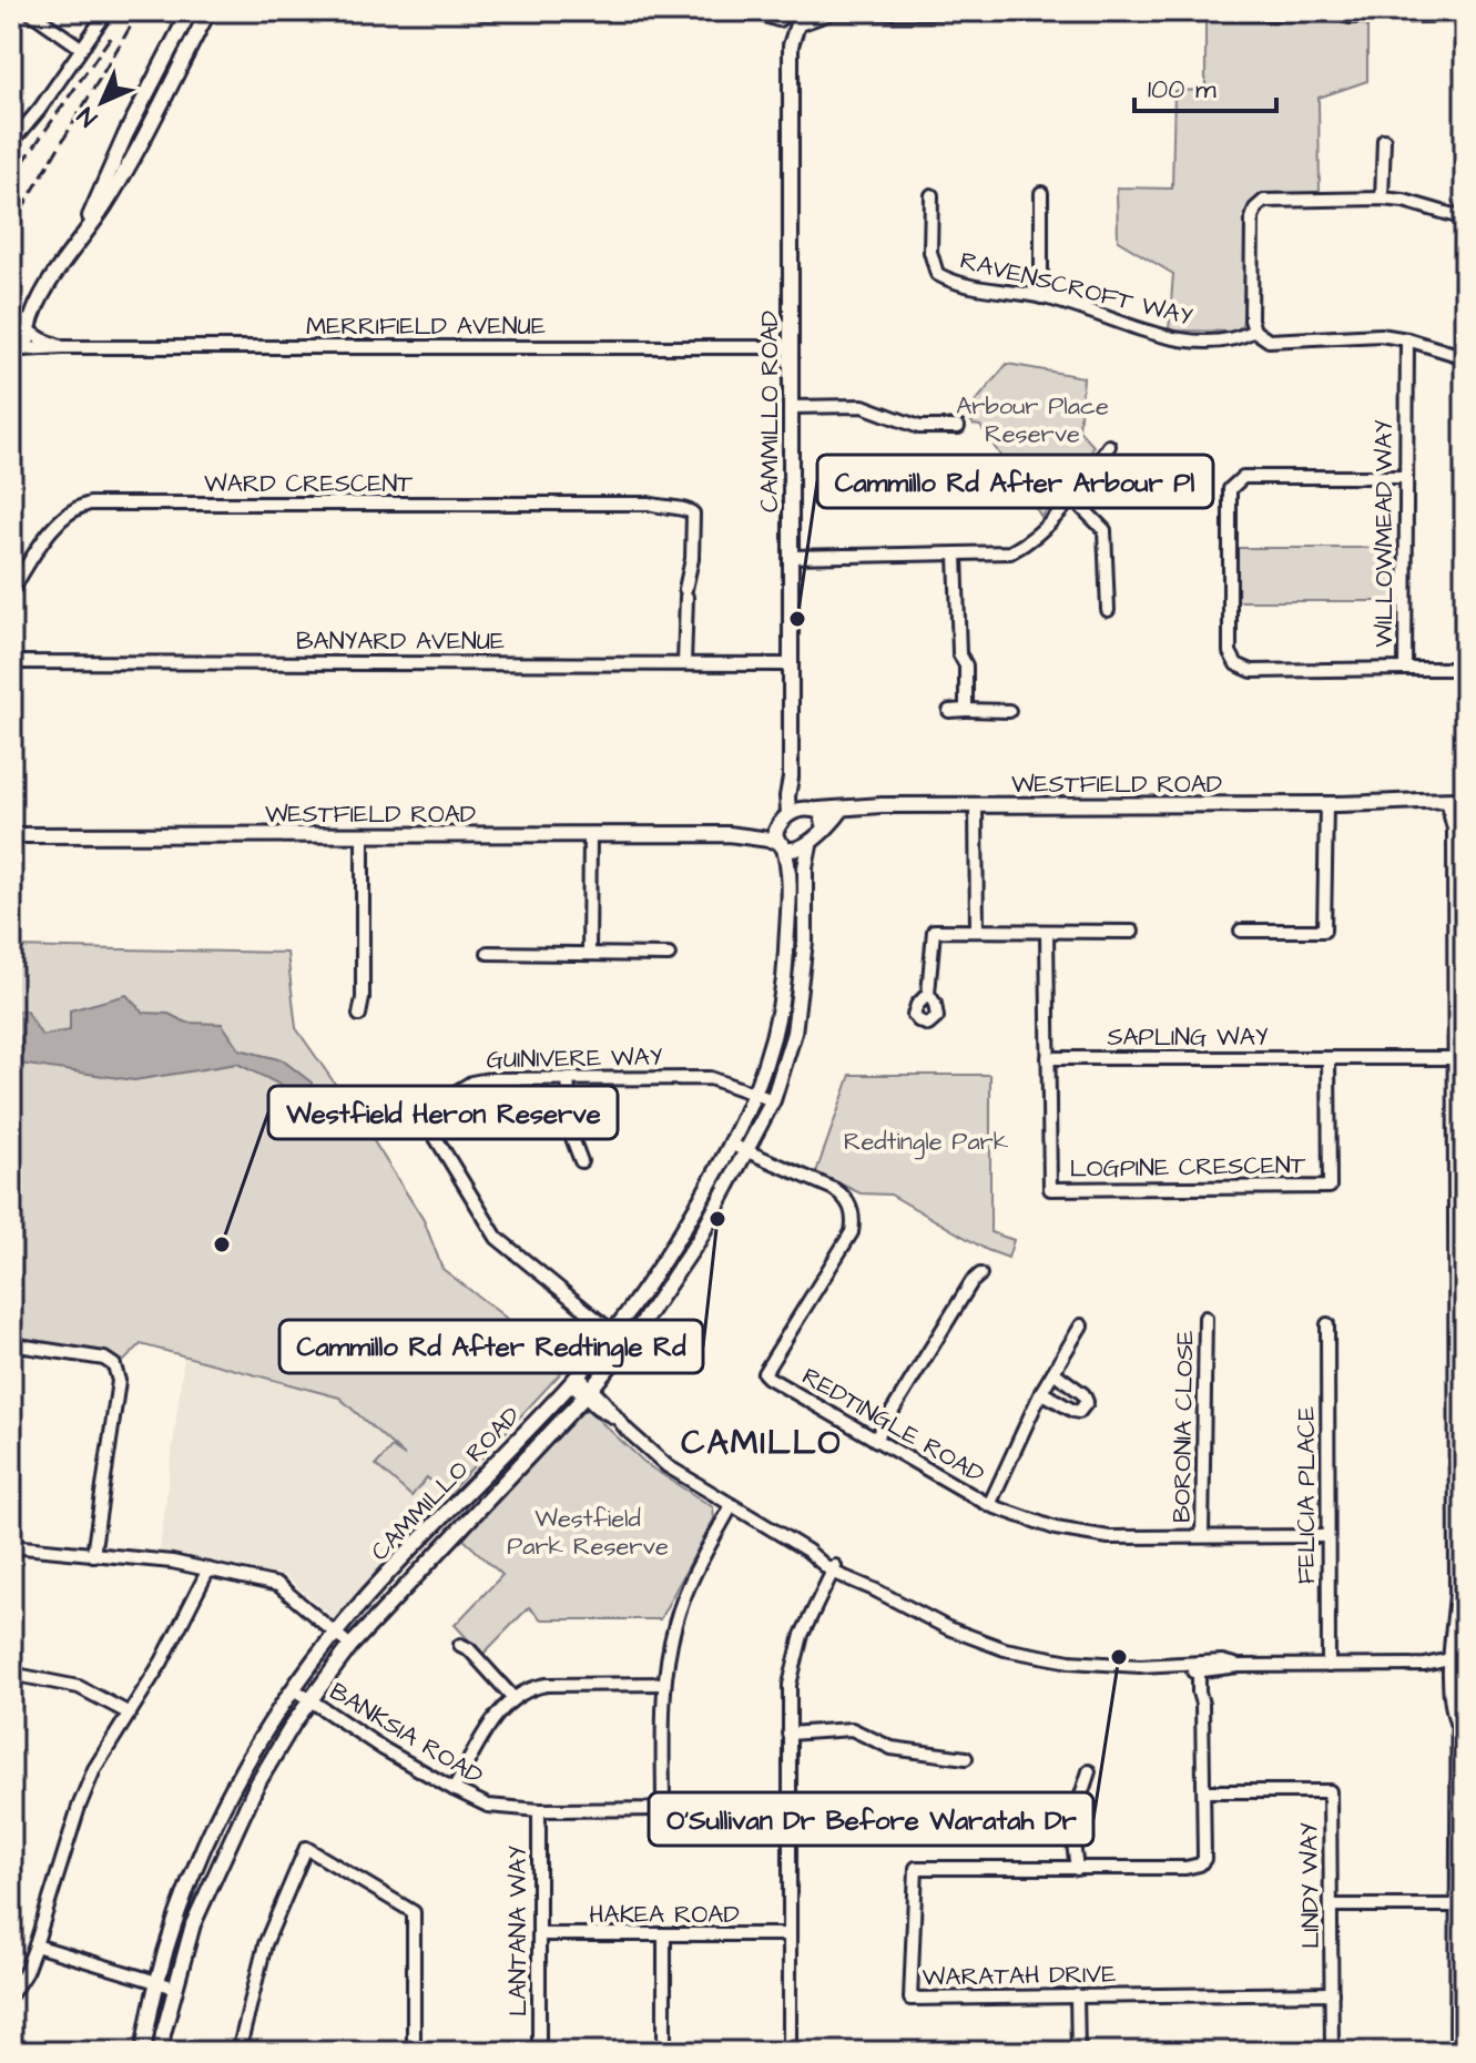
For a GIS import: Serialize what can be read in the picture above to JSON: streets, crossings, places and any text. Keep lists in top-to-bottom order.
{
  "streets": {
    "main road": ["CAMMILLO ROAD", "WESTFIELD ROAD"],
    "street": [
      "RAVENSCROFT WAY",
      "MERRIFIELD AVENUE",
      "WARD CRESCENT",
      "WILLOWMEAD WAY",
      "BANYARD AVENUE",
      "SAPLING WAY",
      "GUINIVERE WAY",
      "LOGPINE CRESCENT",
      "REDTINGLE ROAD",
      "BORONIA CLOSE",
      "FELICIA PLACE",
      "BANKSIA ROAD",
      "LINDY WAY",
      "HAKEA ROAD",
      "LANTANA WAY",
      "WARATAH DRIVE"
    ]
  },
  "crossings": [
    ["RAVENSCROFT WAY", "WILLOWMEAD WAY"],
    ["MERRIFIELD AVENUE", "CAMMILLO ROAD"],
    ["CAMMILLO ROAD", "BANYARD AVENUE"],
    ["CAMMILLO ROAD", "WESTFIELD ROAD"],
    ["CAMMILLO ROAD", "GUINIVERE WAY"],
    ["CAMMILLO ROAD", "REDTINGLE ROAD"],
    ["CAMMILLO ROAD", "BANKSIA ROAD"],
    ["WARD CRESCENT", "BANYARD AVENUE"],
    ["SAPLING WAY", "LOGPINE CRESCENT"],
    ["REDTINGLE ROAD", "BORONIA CLOSE"],
    ["REDTINGLE ROAD", "FELICIA PLACE"],
    ["BANKSIA ROAD", "LANTANA WAY"],
    ["LINDY WAY", "WARATAH DRIVE"],
    ["HAKEA ROAD", "LANTANA WAY"]
  ],
  "districts": ["CAMILLO"],
  "parks": ["Arbour Place Reserve", "Redtingle Park", "Westfield Park Reserve"],
  "places": [
    "Cammillo Rd After Arbour Pl",
    "Cammillo Rd After Redtingle Rd",
    "Westfield Heron Reserve",
    "O'Sullivan Dr Before Waratah Dr"
  ],
  "scale_bar": "100 m",
  "north": "bottom left"
}
